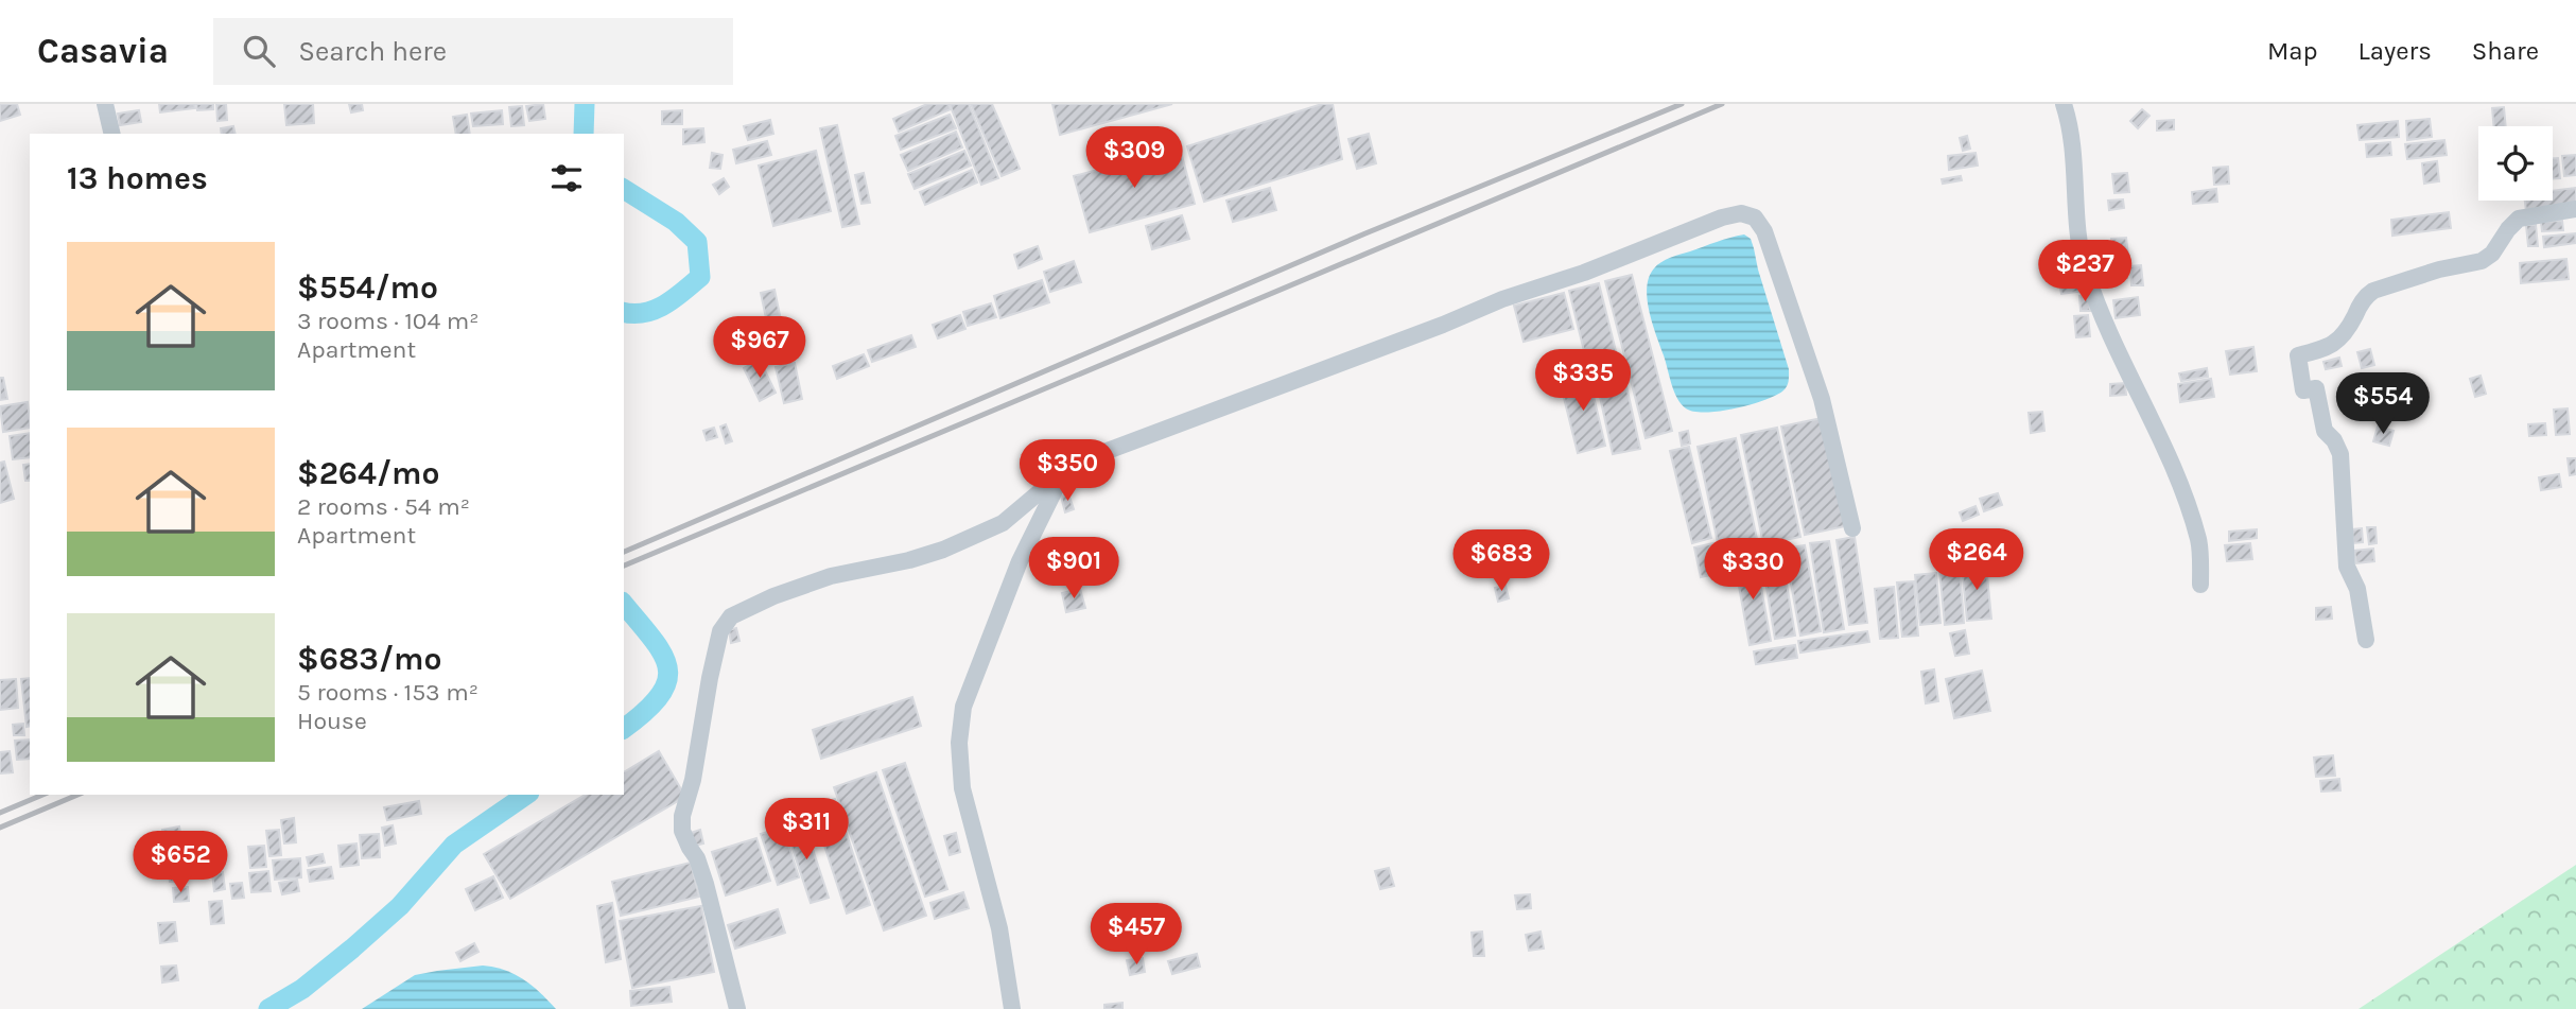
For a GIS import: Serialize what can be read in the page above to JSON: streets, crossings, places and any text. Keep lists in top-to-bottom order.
{
  "page": {
    "header": "Casavia",
    "search": "Search here",
    "nav": ["Map", "Layers", "Share"],
    "price": [
      "$309",
      "$237",
      "$967",
      "$335",
      "$554",
      "$350",
      "$264",
      "$683",
      "$901",
      "$330",
      "$311",
      "$652",
      "$457"
    ],
    "heading": "13 homes",
    "list": [
      {
        "name": "$554/mo",
        "note": "3 rooms · 104 m² · Apartment"
      },
      {
        "name": "$264/mo",
        "note": "2 rooms · 54 m² · Apartment"
      },
      {
        "name": "$683/mo",
        "note": "5 rooms · 153 m² · House"
      }
    ]
  }
}
